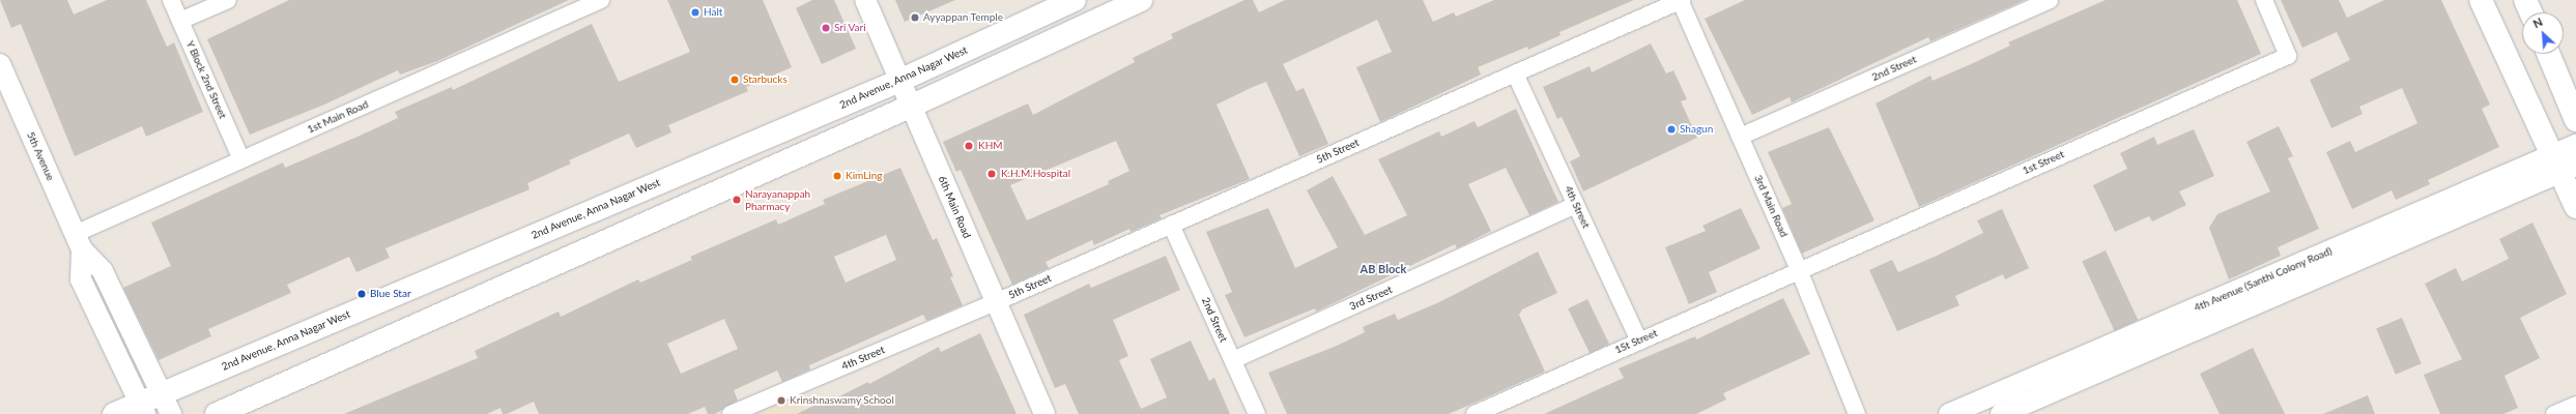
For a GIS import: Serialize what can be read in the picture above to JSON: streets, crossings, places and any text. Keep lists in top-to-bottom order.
{
  "streets": {
    "main road": ["2nd Avenue, Anna Nagar West"],
    "street": [
      "2nd Street",
      "Y Block 2nd Street",
      "1st Main Road",
      "5th Street",
      "5th Avenue",
      "1st Street",
      "3rd Main Road",
      "6th Main Road",
      "4th Street",
      "4th Avenue (Santhi Colony Road)",
      "3rd Street",
      "1St Street"
    ]
  },
  "crossings": [
    ["2nd Street", "5th Street"],
    ["2nd Street", "3rd Main Road"],
    ["2nd Street", "3rd Street"],
    ["2nd Avenue, Anna Nagar West", "5th Avenue"],
    ["2nd Avenue, Anna Nagar West", "6th Main Road"],
    ["Y Block 2nd Street", "1st Main Road"],
    ["1st Main Road", "5th Avenue"],
    ["5th Street", "3rd Main Road"],
    ["5th Street", "6th Main Road"],
    ["5th Street", "4th Street"],
    ["1st Street", "3rd Main Road"],
    ["1st Street", "1St Street"],
    ["3rd Main Road", "1St Street"],
    ["6th Main Road", "4th Street"],
    ["4th Street", "3rd Street"],
    ["4th Street", "1St Street"]
  ],
  "districts": ["AB Block"],
  "places": [
    "Halt",
    "Ayyappan Temple",
    "Sri Vari",
    "Starbucks",
    "Shagun",
    "KHM",
    "K.H.M.Hospital",
    "KimLing",
    "Narayanappah Pharmacy",
    "Blue Star",
    "Krinshnaswamy School"
  ],
  "north": "top left"
}
